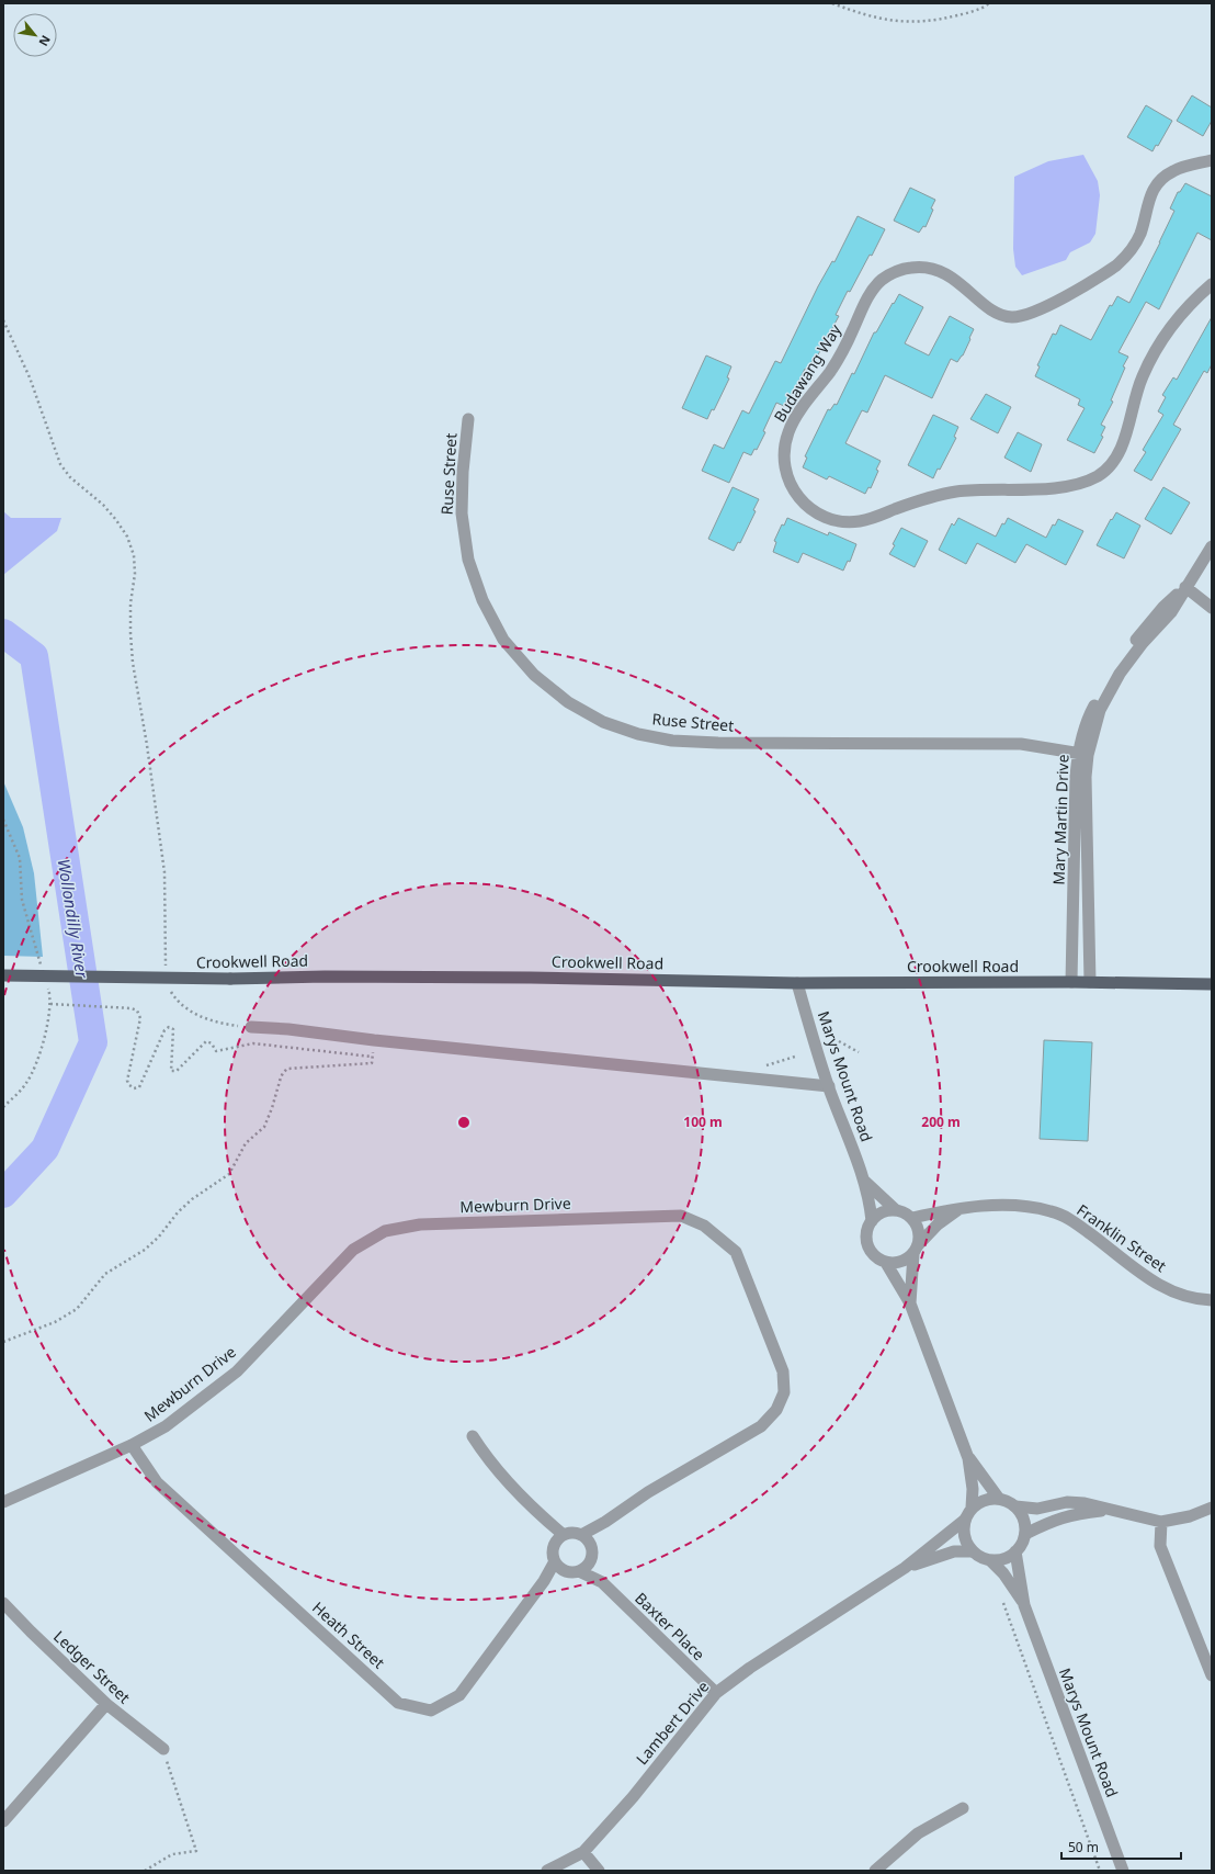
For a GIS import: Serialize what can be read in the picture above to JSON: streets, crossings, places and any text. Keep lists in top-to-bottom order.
{
  "streets": {
    "main road": ["Crookwell Road"],
    "street": [
      "Budawang Way",
      "Ruse Street",
      "Mary Martin Drive",
      "Marys Mount Road",
      "Mewburn Drive",
      "Franklin Street",
      "Baxter Place",
      "Heath Street",
      "Ledger Street",
      "Lambert Drive"
    ]
  },
  "crossings": [
    ["Ruse Street", "Mary Martin Drive"],
    ["Mary Martin Drive", "Crookwell Road"],
    ["Crookwell Road", "Marys Mount Road"],
    ["Marys Mount Road", "Franklin Street"],
    ["Marys Mount Road", "Lambert Drive"],
    ["Mewburn Drive", "Baxter Place"],
    ["Mewburn Drive", "Heath Street"],
    ["Baxter Place", "Heath Street"],
    ["Baxter Place", "Lambert Drive"]
  ],
  "water": ["Wollondilly River"],
  "scale_bar": "50 m",
  "north": "bottom right",
  "rings": ["100 m", "200 m"]
}
